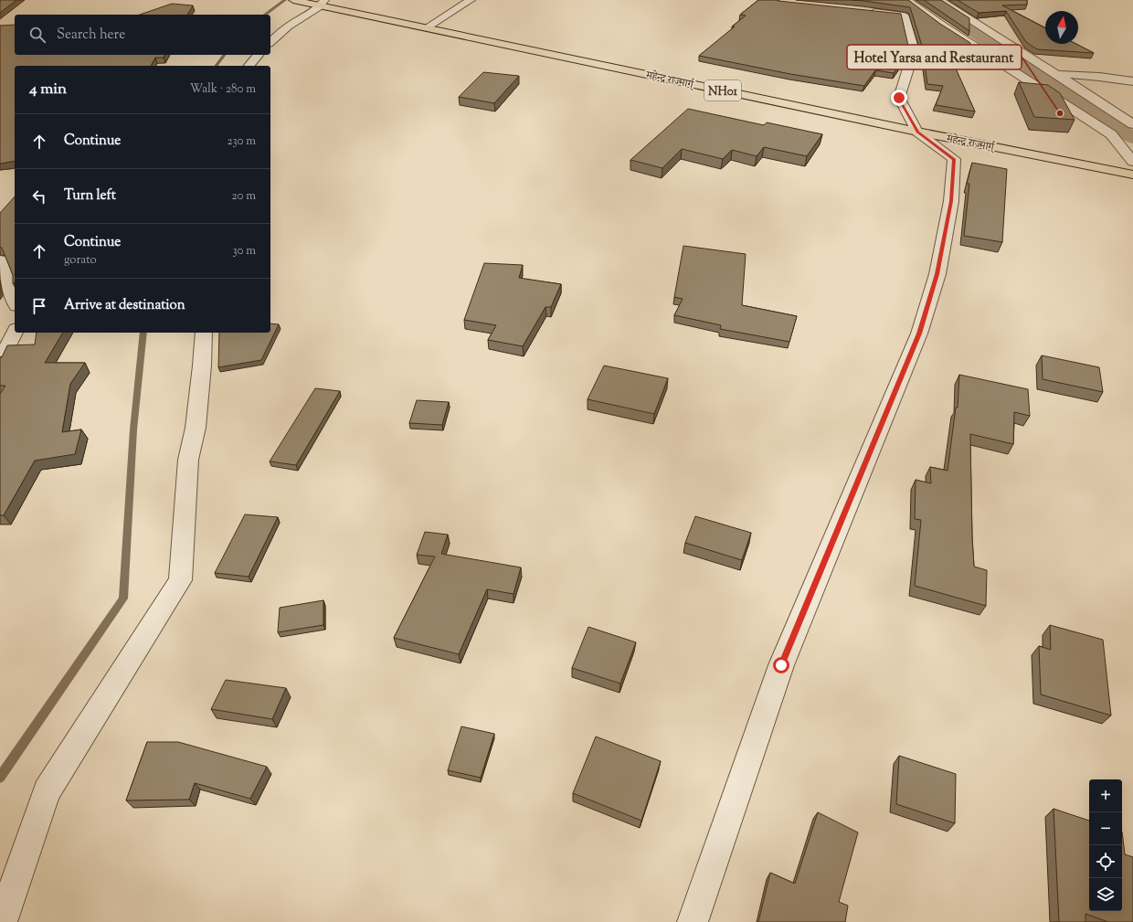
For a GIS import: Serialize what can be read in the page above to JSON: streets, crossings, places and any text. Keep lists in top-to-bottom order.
{
  "streets": {
    "highway": ["महेन्द्र राज्मार्ग्", "NH01"]
  },
  "places": ["Hotel Yarsa and Restaurant"],
  "north": "top",
  "page": {
    "search": "Search here",
    "heading": ["4 min", "Walk · 280 m"],
    "list": [
      ["Continue", "230 m"],
      ["Turn left", "20 m"],
      ["Continue", "gorato", "30 m"],
      "Arrive at destination"
    ],
    "map_buttons": ["+", "−"]
  }
}
